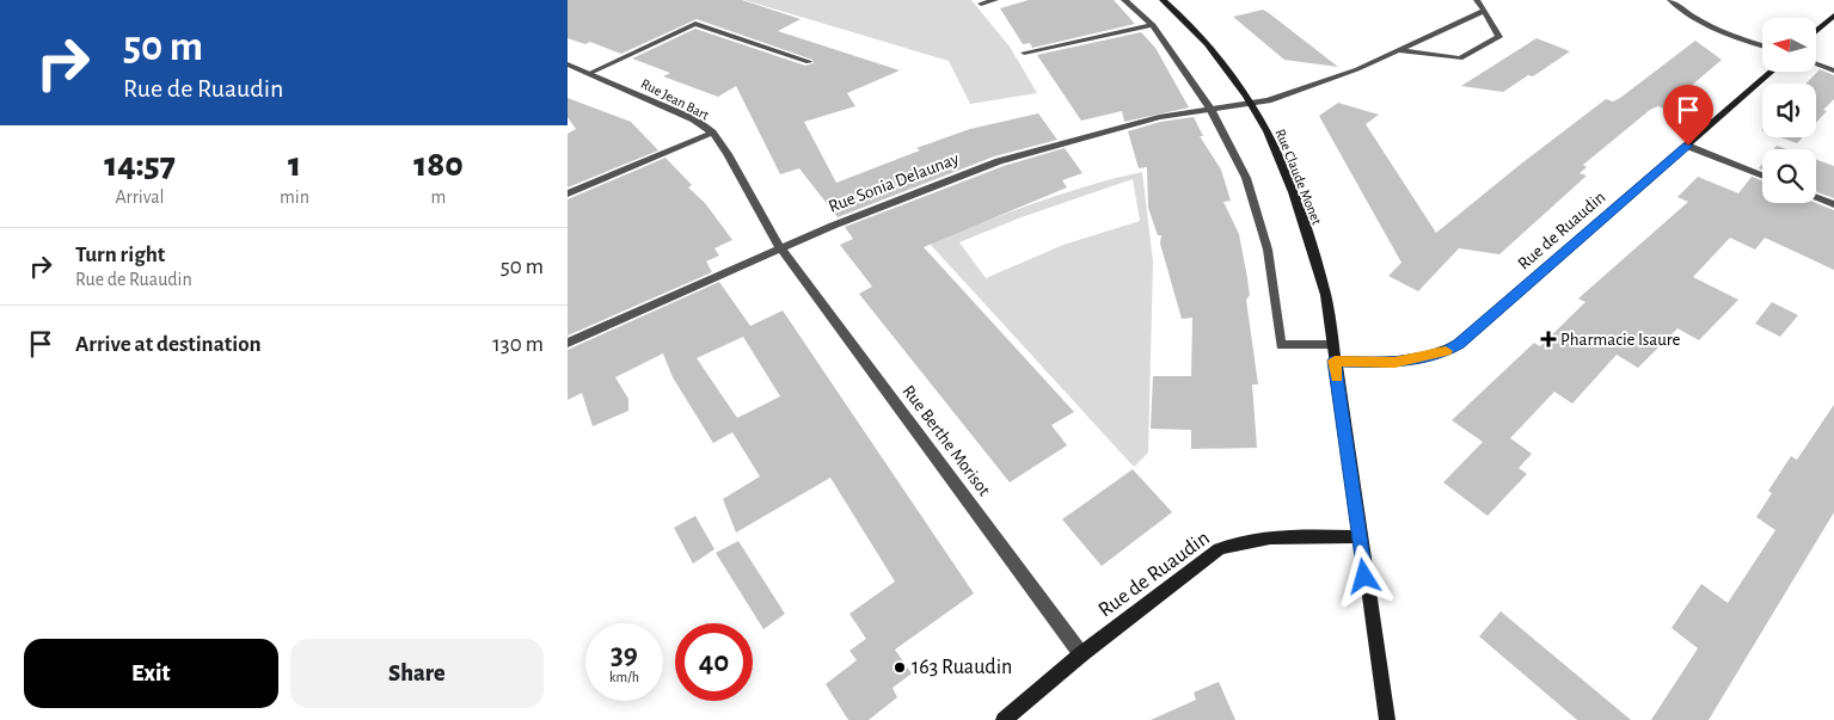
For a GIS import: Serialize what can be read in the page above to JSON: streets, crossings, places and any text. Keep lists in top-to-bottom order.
{
  "streets": {
    "street": [
      "Rue Jean Bart",
      "Rue Claude Monet",
      "Rue Sonia Delaunay",
      "Rue de Ruaudin",
      "Rue Berthe Morisot"
    ]
  },
  "crossings": [
    ["Rue Jean Bart", "Rue Sonia Delaunay"],
    ["Rue Jean Bart", "Rue Berthe Morisot"],
    ["Rue Claude Monet", "Rue Sonia Delaunay"],
    ["Rue Claude Monet", "Rue de Ruaudin"],
    ["Rue Sonia Delaunay", "Rue Berthe Morisot"],
    ["Rue de Ruaudin", "Rue Berthe Morisot"]
  ],
  "places": {
    "health": ["Pharmacie Isaure"],
    "other": ["163 Ruaudin"]
  },
  "north": "left",
  "page": {
    "turn": ["50 m", "Rue de Ruaudin"],
    "eta": [
      "14:57",
      "Arrival",
      "1",
      "min",
      "180",
      "m"
    ],
    "list": [
      {
        "name": "Turn right",
        "note": "Rue de Ruaudin",
        "value": "50 m"
      },
      {
        "name": "Arrive at destination",
        "value": "130 m"
      }
    ],
    "speed": "39 km/h",
    "limit": "40",
    "buttons": ["Exit", "Share"]
  }
}
